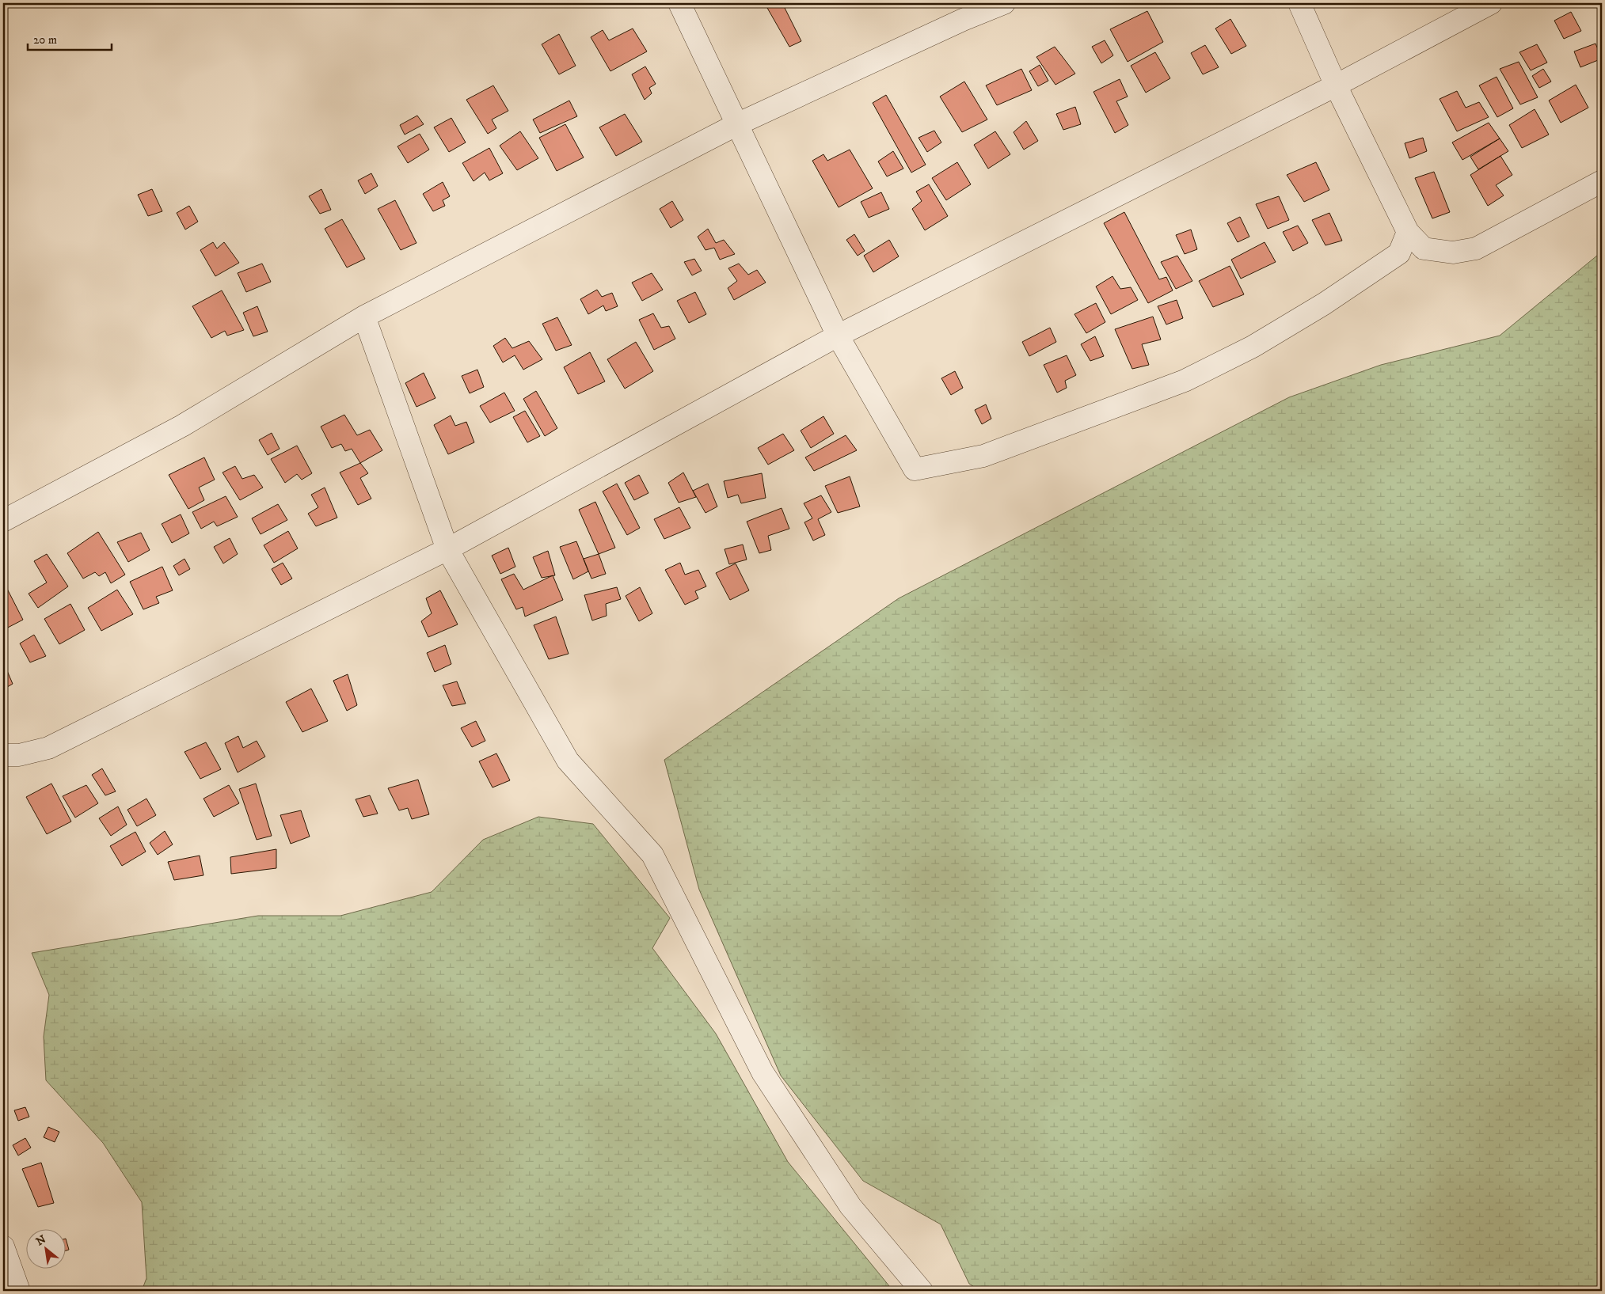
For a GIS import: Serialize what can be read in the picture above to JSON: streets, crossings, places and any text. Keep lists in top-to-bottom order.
{
  "scale_bar": "20 m",
  "north": "top left"
}
